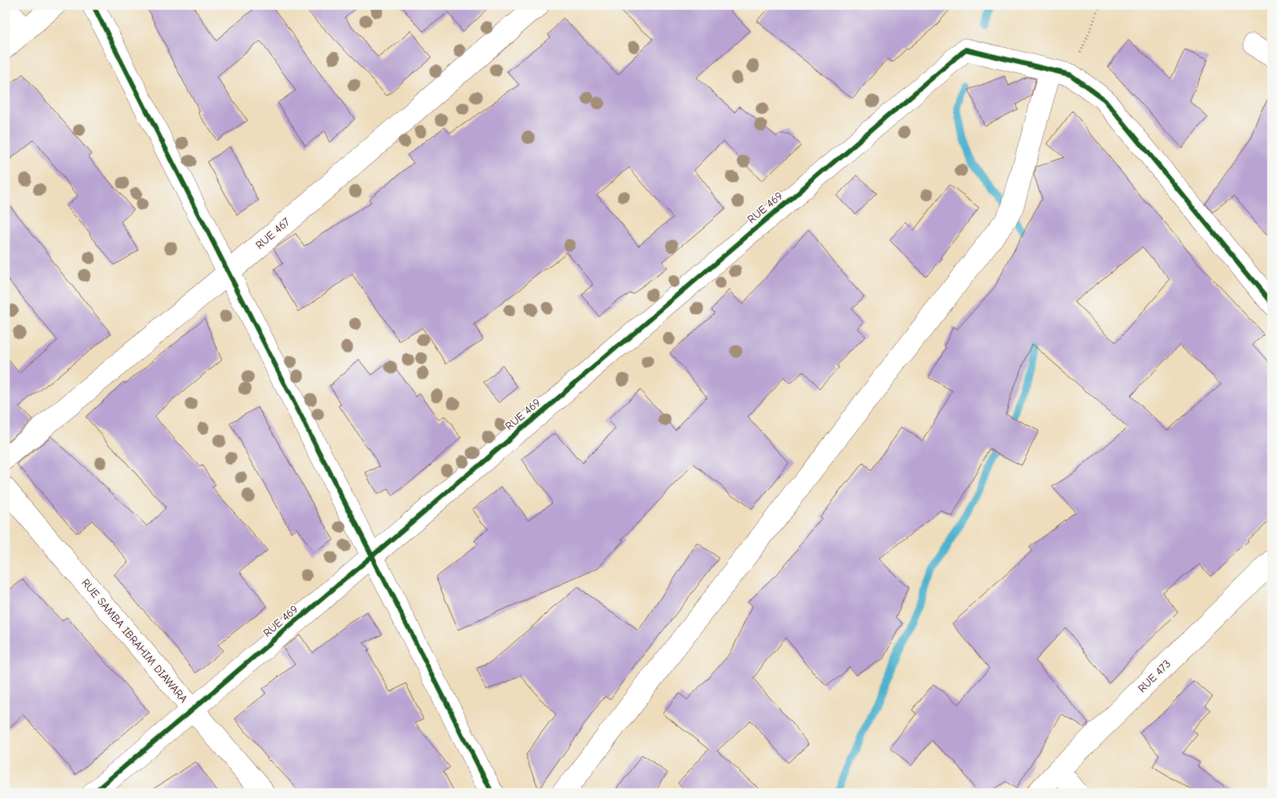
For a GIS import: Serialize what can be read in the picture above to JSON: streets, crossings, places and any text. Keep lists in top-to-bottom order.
{
  "streets": {
    "street": [
      "RUE 469",
      "RUE 467",
      "RUE SAMBA IBRAHIM DIAWARA",
      "RUE 473"
    ]
  },
  "crossings": [
    ["RUE 469", "RUE SAMBA IBRAHIM DIAWARA"]
  ]
}
